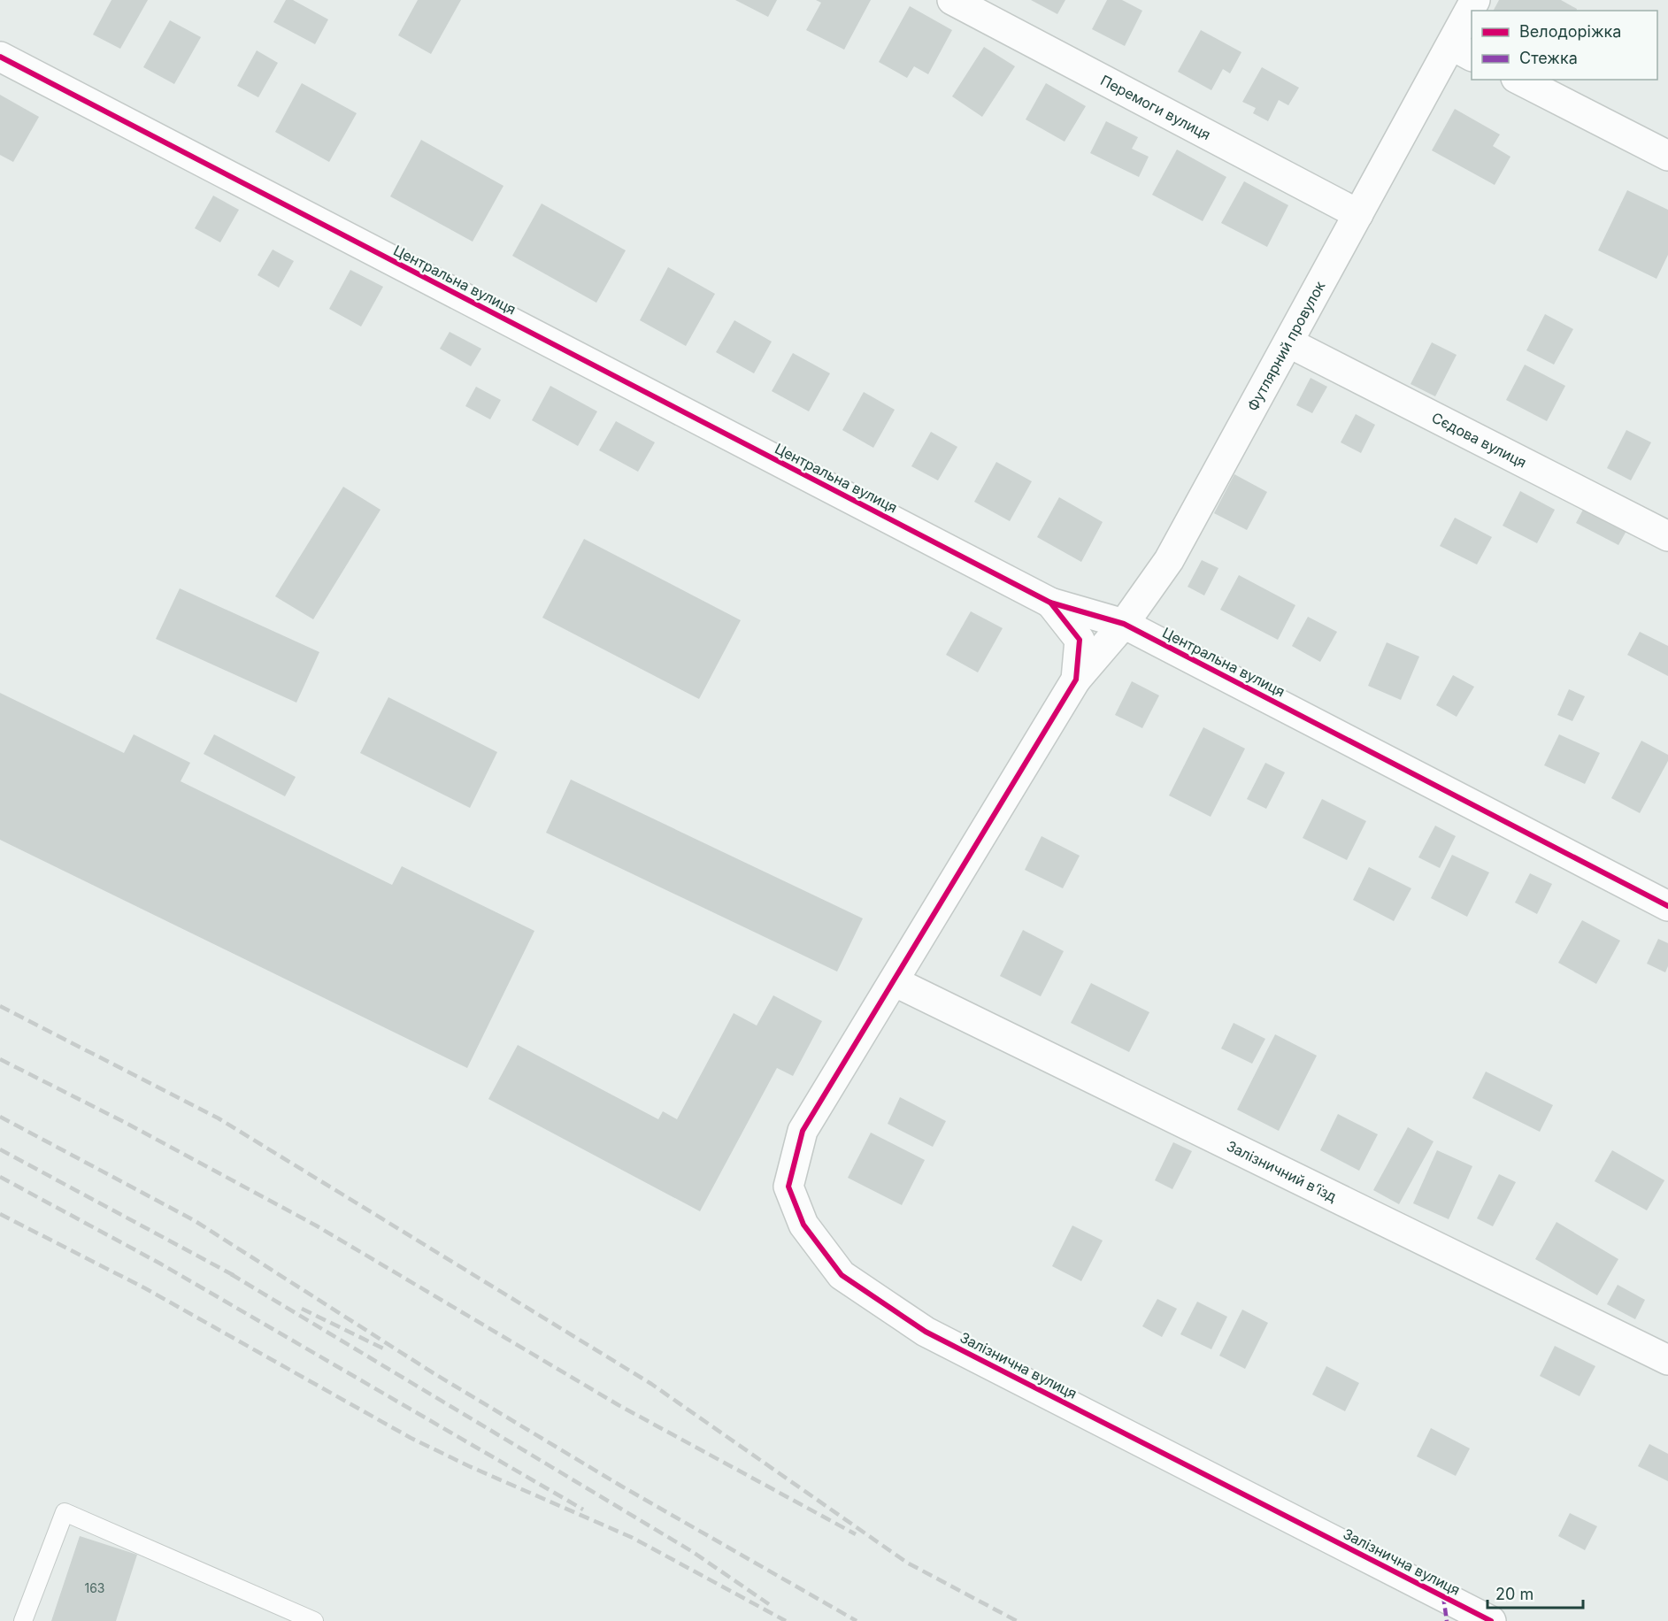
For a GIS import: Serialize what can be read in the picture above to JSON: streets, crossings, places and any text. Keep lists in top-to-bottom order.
{
  "streets": {
    "street": [
      "Перемоги вулиця",
      "Центральна вулиця",
      "Футлярний провулок",
      "Сєдова вулиця",
      "Залізничний в’їзд",
      "Залізнична вулиця"
    ]
  },
  "crossings": [
    ["Перемоги вулиця", "Футлярний провулок"],
    ["Центральна вулиця", "Футлярний провулок"],
    ["Футлярний провулок", "Сєдова вулиця"],
    ["Футлярний провулок", "Залізнична вулиця"],
    ["Залізничний в’їзд", "Залізнична вулиця"]
  ],
  "house_numbers": ["163"],
  "legend": ["Велодоріжка", "Стежка"],
  "scale_bar": "20 m"
}
